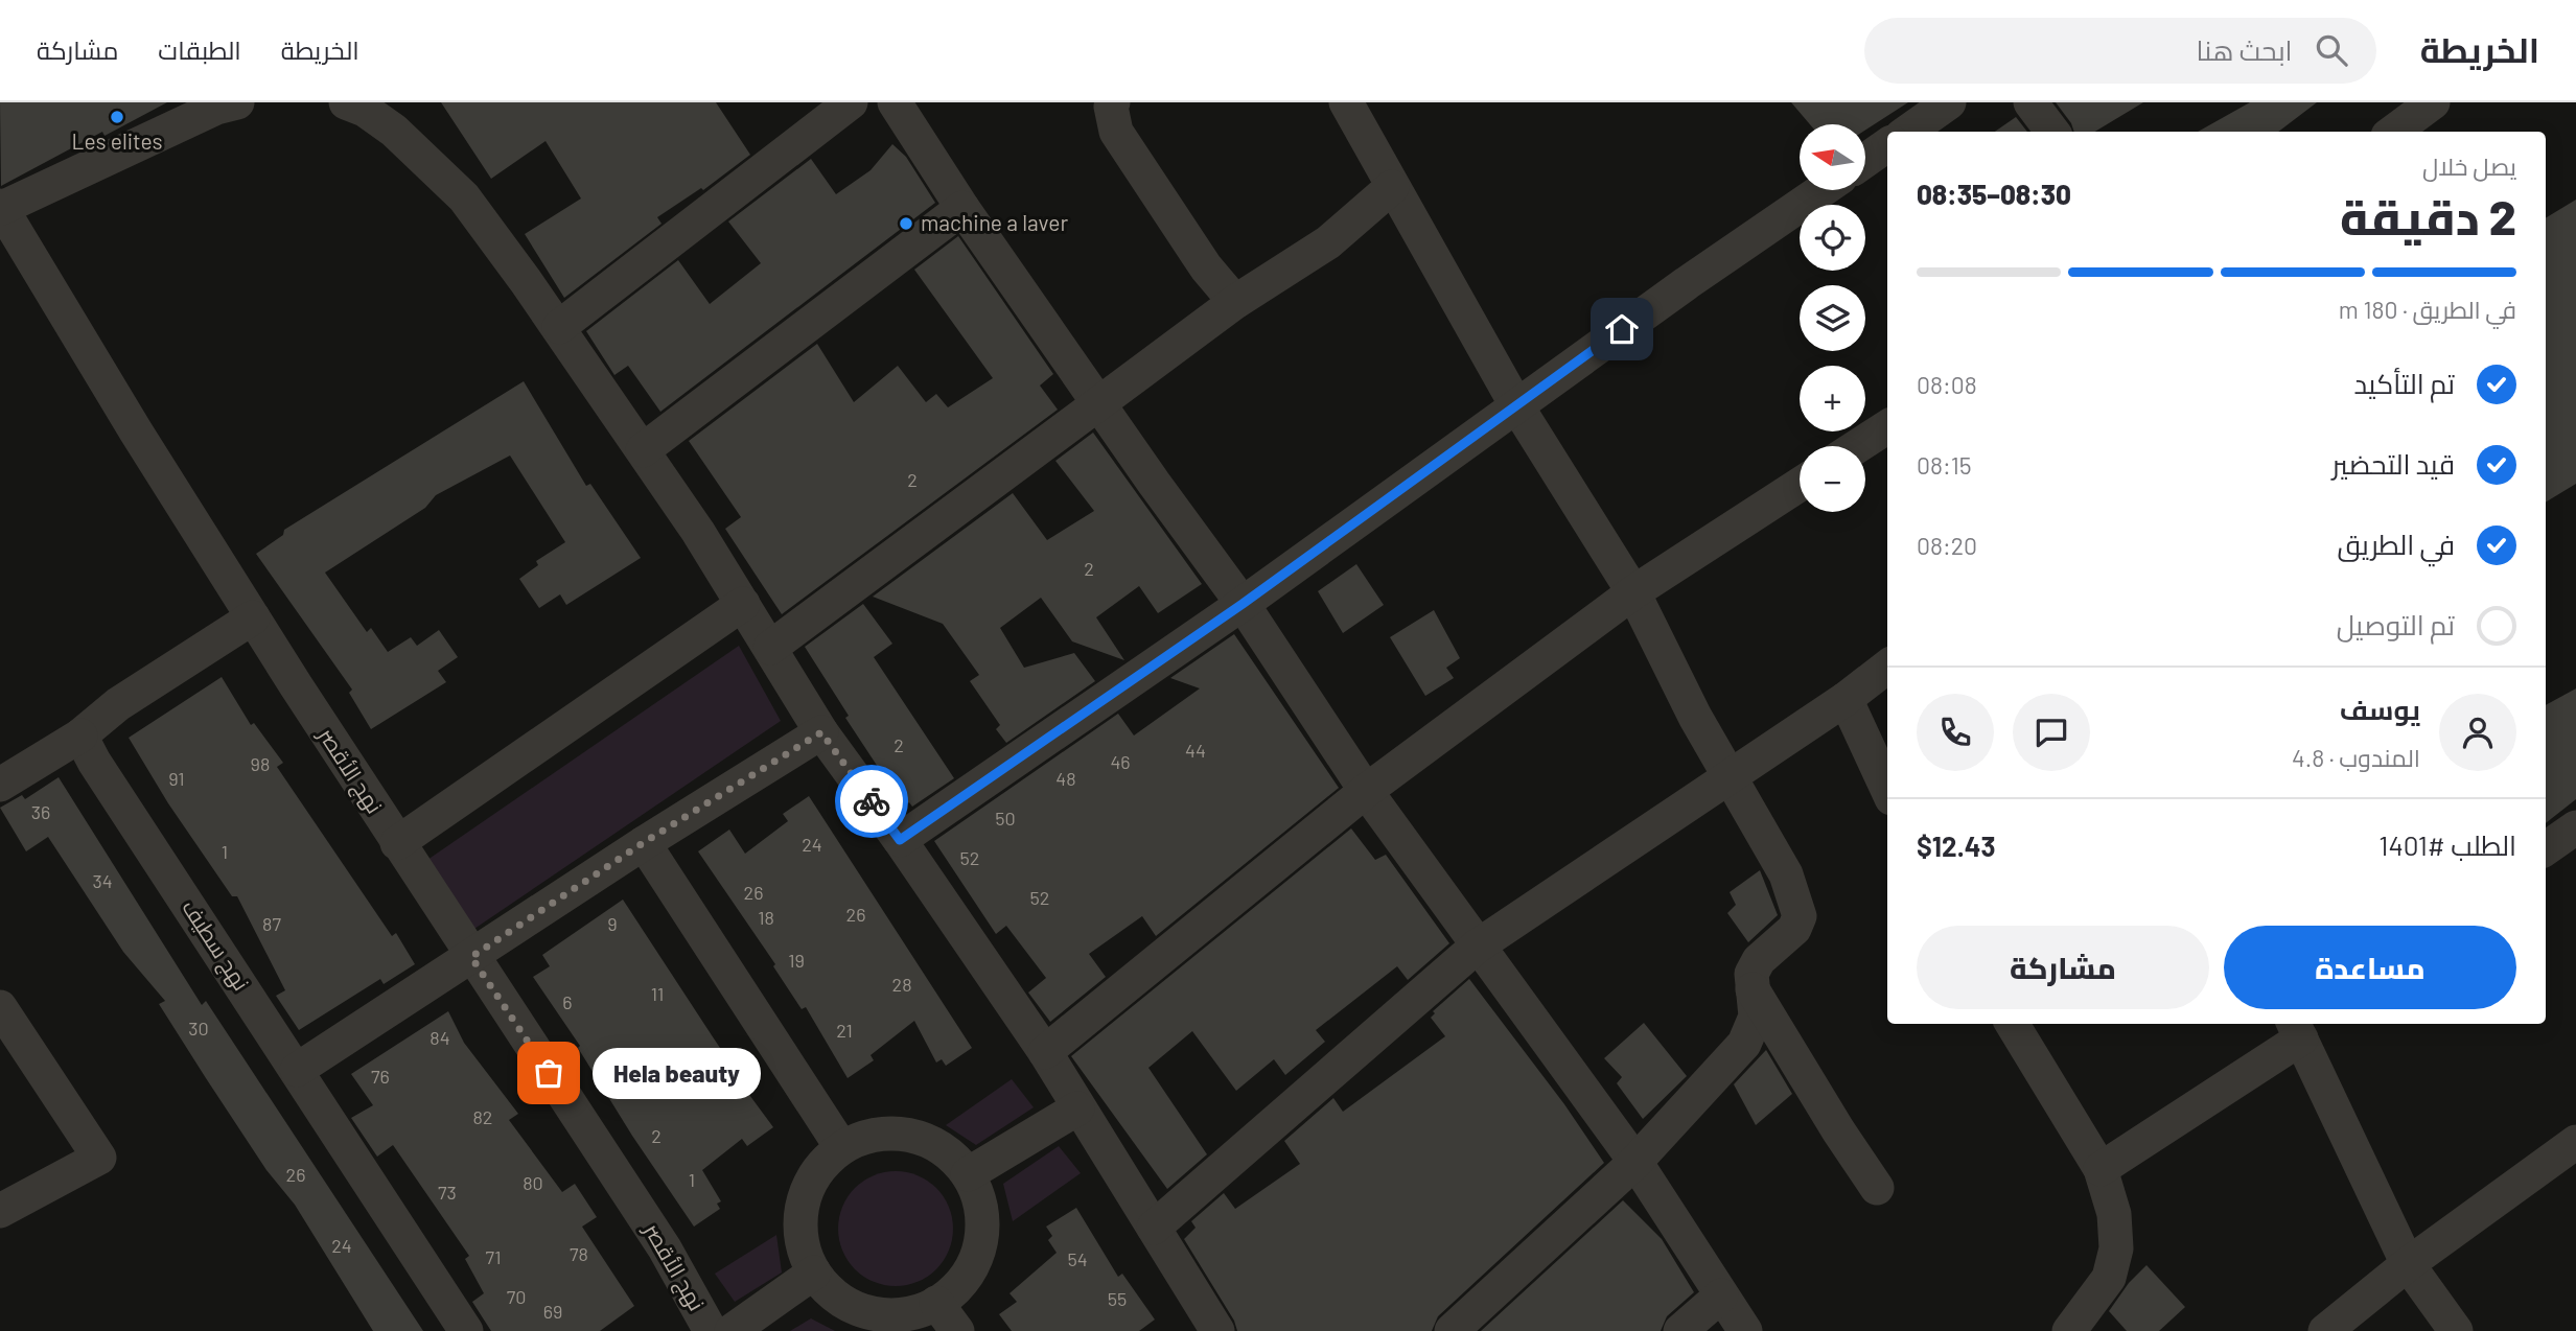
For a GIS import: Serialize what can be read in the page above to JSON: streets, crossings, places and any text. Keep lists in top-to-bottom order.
{
  "streets": {
    "street": ["نهج الأقصر", "نهج سطيف"]
  },
  "places": ["Les elites", "machine a laver", "Hela beauty"],
  "house_numbers": [
    "2",
    "2",
    "2",
    "44",
    "46",
    "98",
    "91",
    "48",
    "36",
    "50",
    "24",
    "1",
    "52",
    "34",
    "26",
    "52",
    "26",
    "18",
    "87",
    "9",
    "19",
    "28",
    "11",
    "6",
    "30",
    "21",
    "84",
    "76",
    "82",
    "2",
    "26",
    "1",
    "80",
    "73",
    "24",
    "78",
    "71",
    "54",
    "70",
    "55",
    "69"
  ],
  "north": "left",
  "page": {
    "header": "الخريطة",
    "search": "ابحث هنا",
    "nav": ["الخريطة", "الطبقات", "مشاركة"],
    "map_buttons": ["+", "−"],
    "heading": ["2 دقيقة", "يصل خلال", "08:30–08:35"],
    "panel": [
      "يوسف",
      "المندوب · 4.8",
      "الطلب #1401",
      "$12.43"
    ],
    "bar": "في الطريق · 180 m",
    "list": [
      ["تم التأكيد", "08:08"],
      ["قيد التحضير", "08:15"],
      ["في الطريق", "08:20"],
      "تم التوصيل"
    ],
    "buttons": ["مساعدة", "مشاركة"],
    "bubble": "Hela beauty"
  }
}
